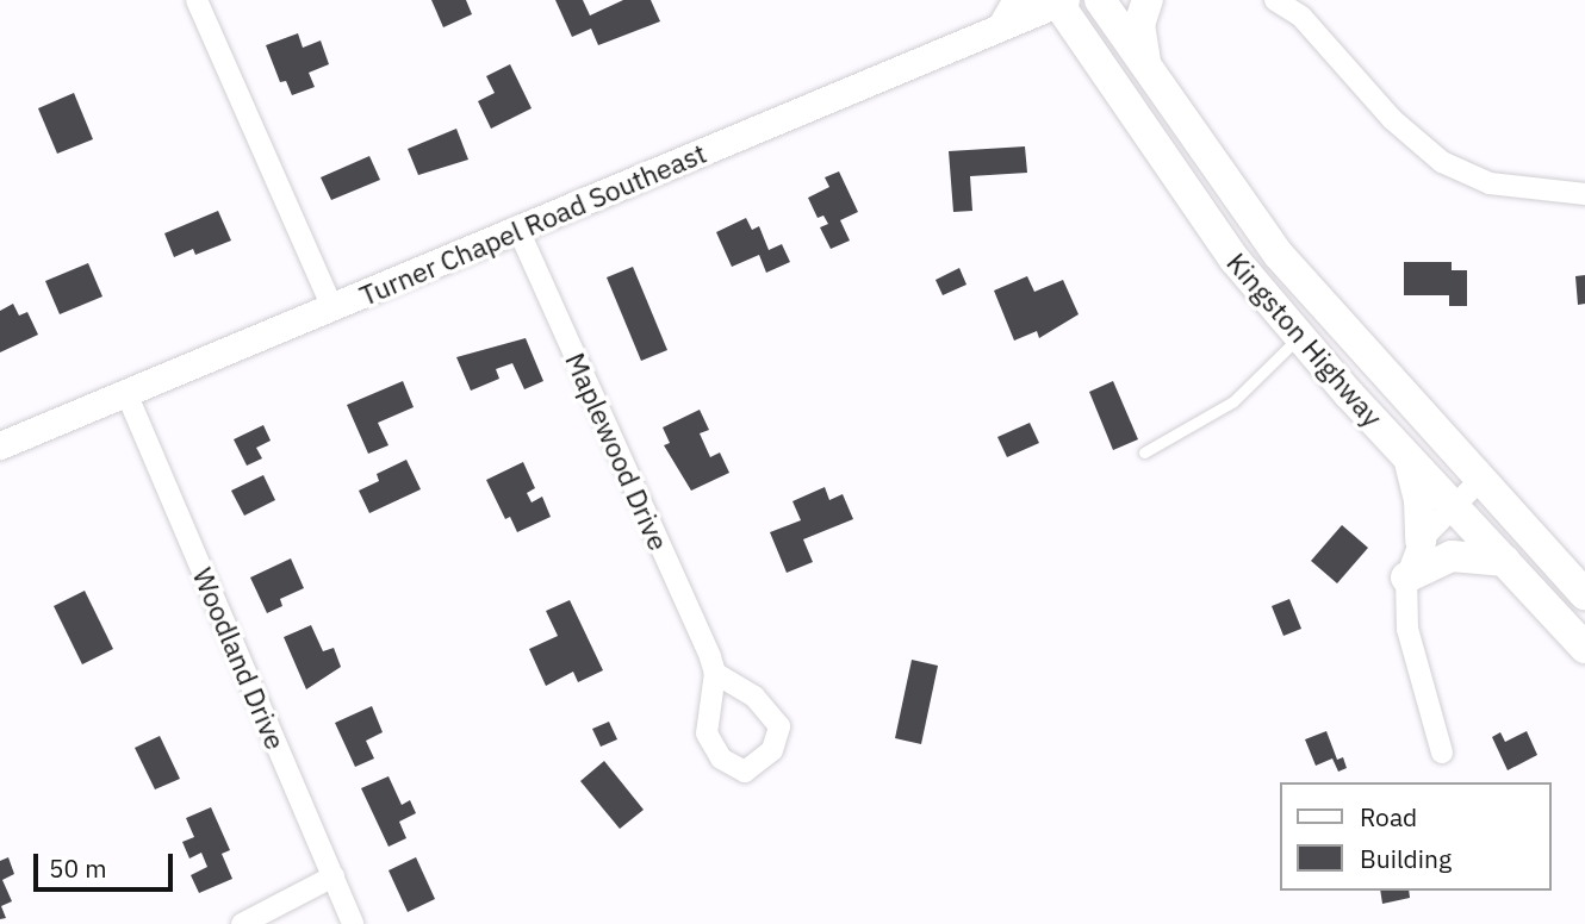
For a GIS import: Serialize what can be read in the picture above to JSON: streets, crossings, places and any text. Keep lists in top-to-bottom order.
{
  "streets": {
    "main road": ["Kingston Highway"],
    "street": ["Turner Chapel Road Southeast", "Maplewood Drive", "Woodland Drive"]
  },
  "crossings": [
    ["Turner Chapel Road Southeast", "Kingston Highway"],
    ["Turner Chapel Road Southeast", "Maplewood Drive"],
    ["Turner Chapel Road Southeast", "Woodland Drive"]
  ],
  "legend": ["Road", "Building"],
  "scale_bar": "50 m"
}
